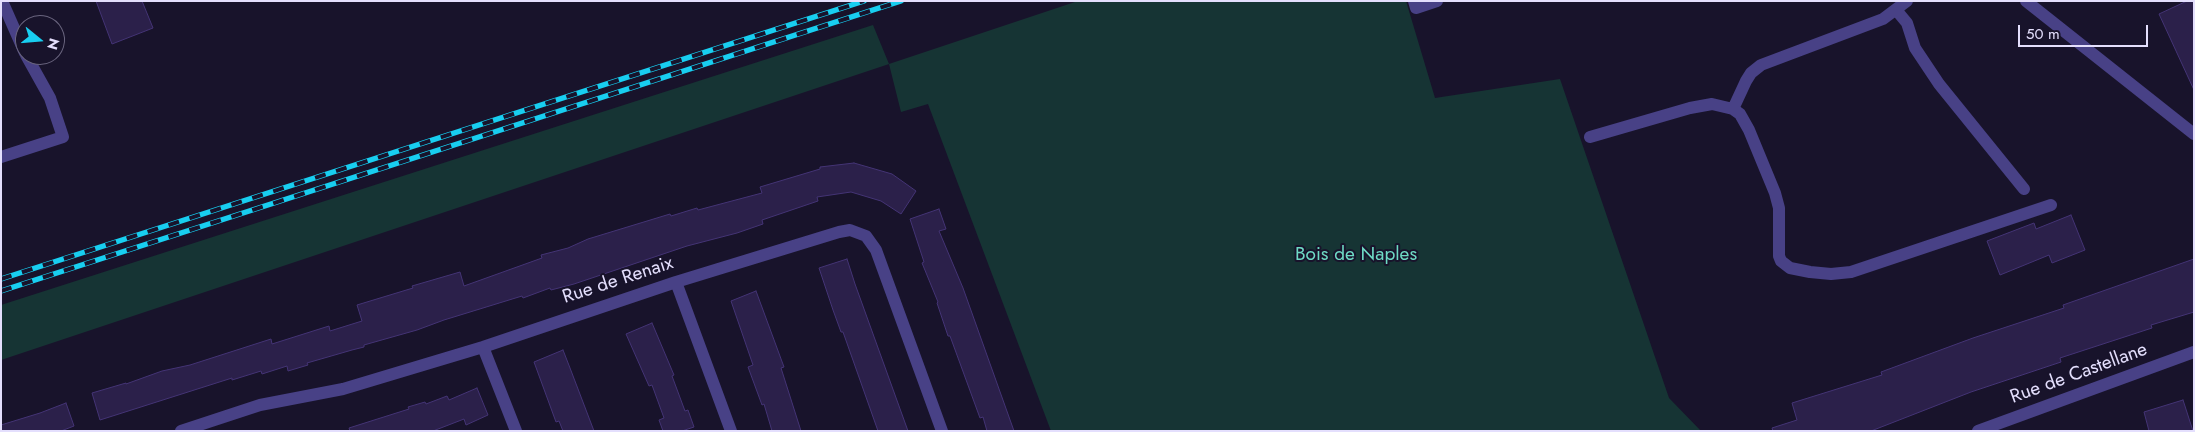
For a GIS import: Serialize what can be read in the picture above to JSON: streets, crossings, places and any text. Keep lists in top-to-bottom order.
{
  "streets": {
    "street": ["Rue de Renaix", "Rue de Castellane"]
  },
  "parks": ["Bois de Naples"],
  "scale_bar": "50 m",
  "north": "right"
}
